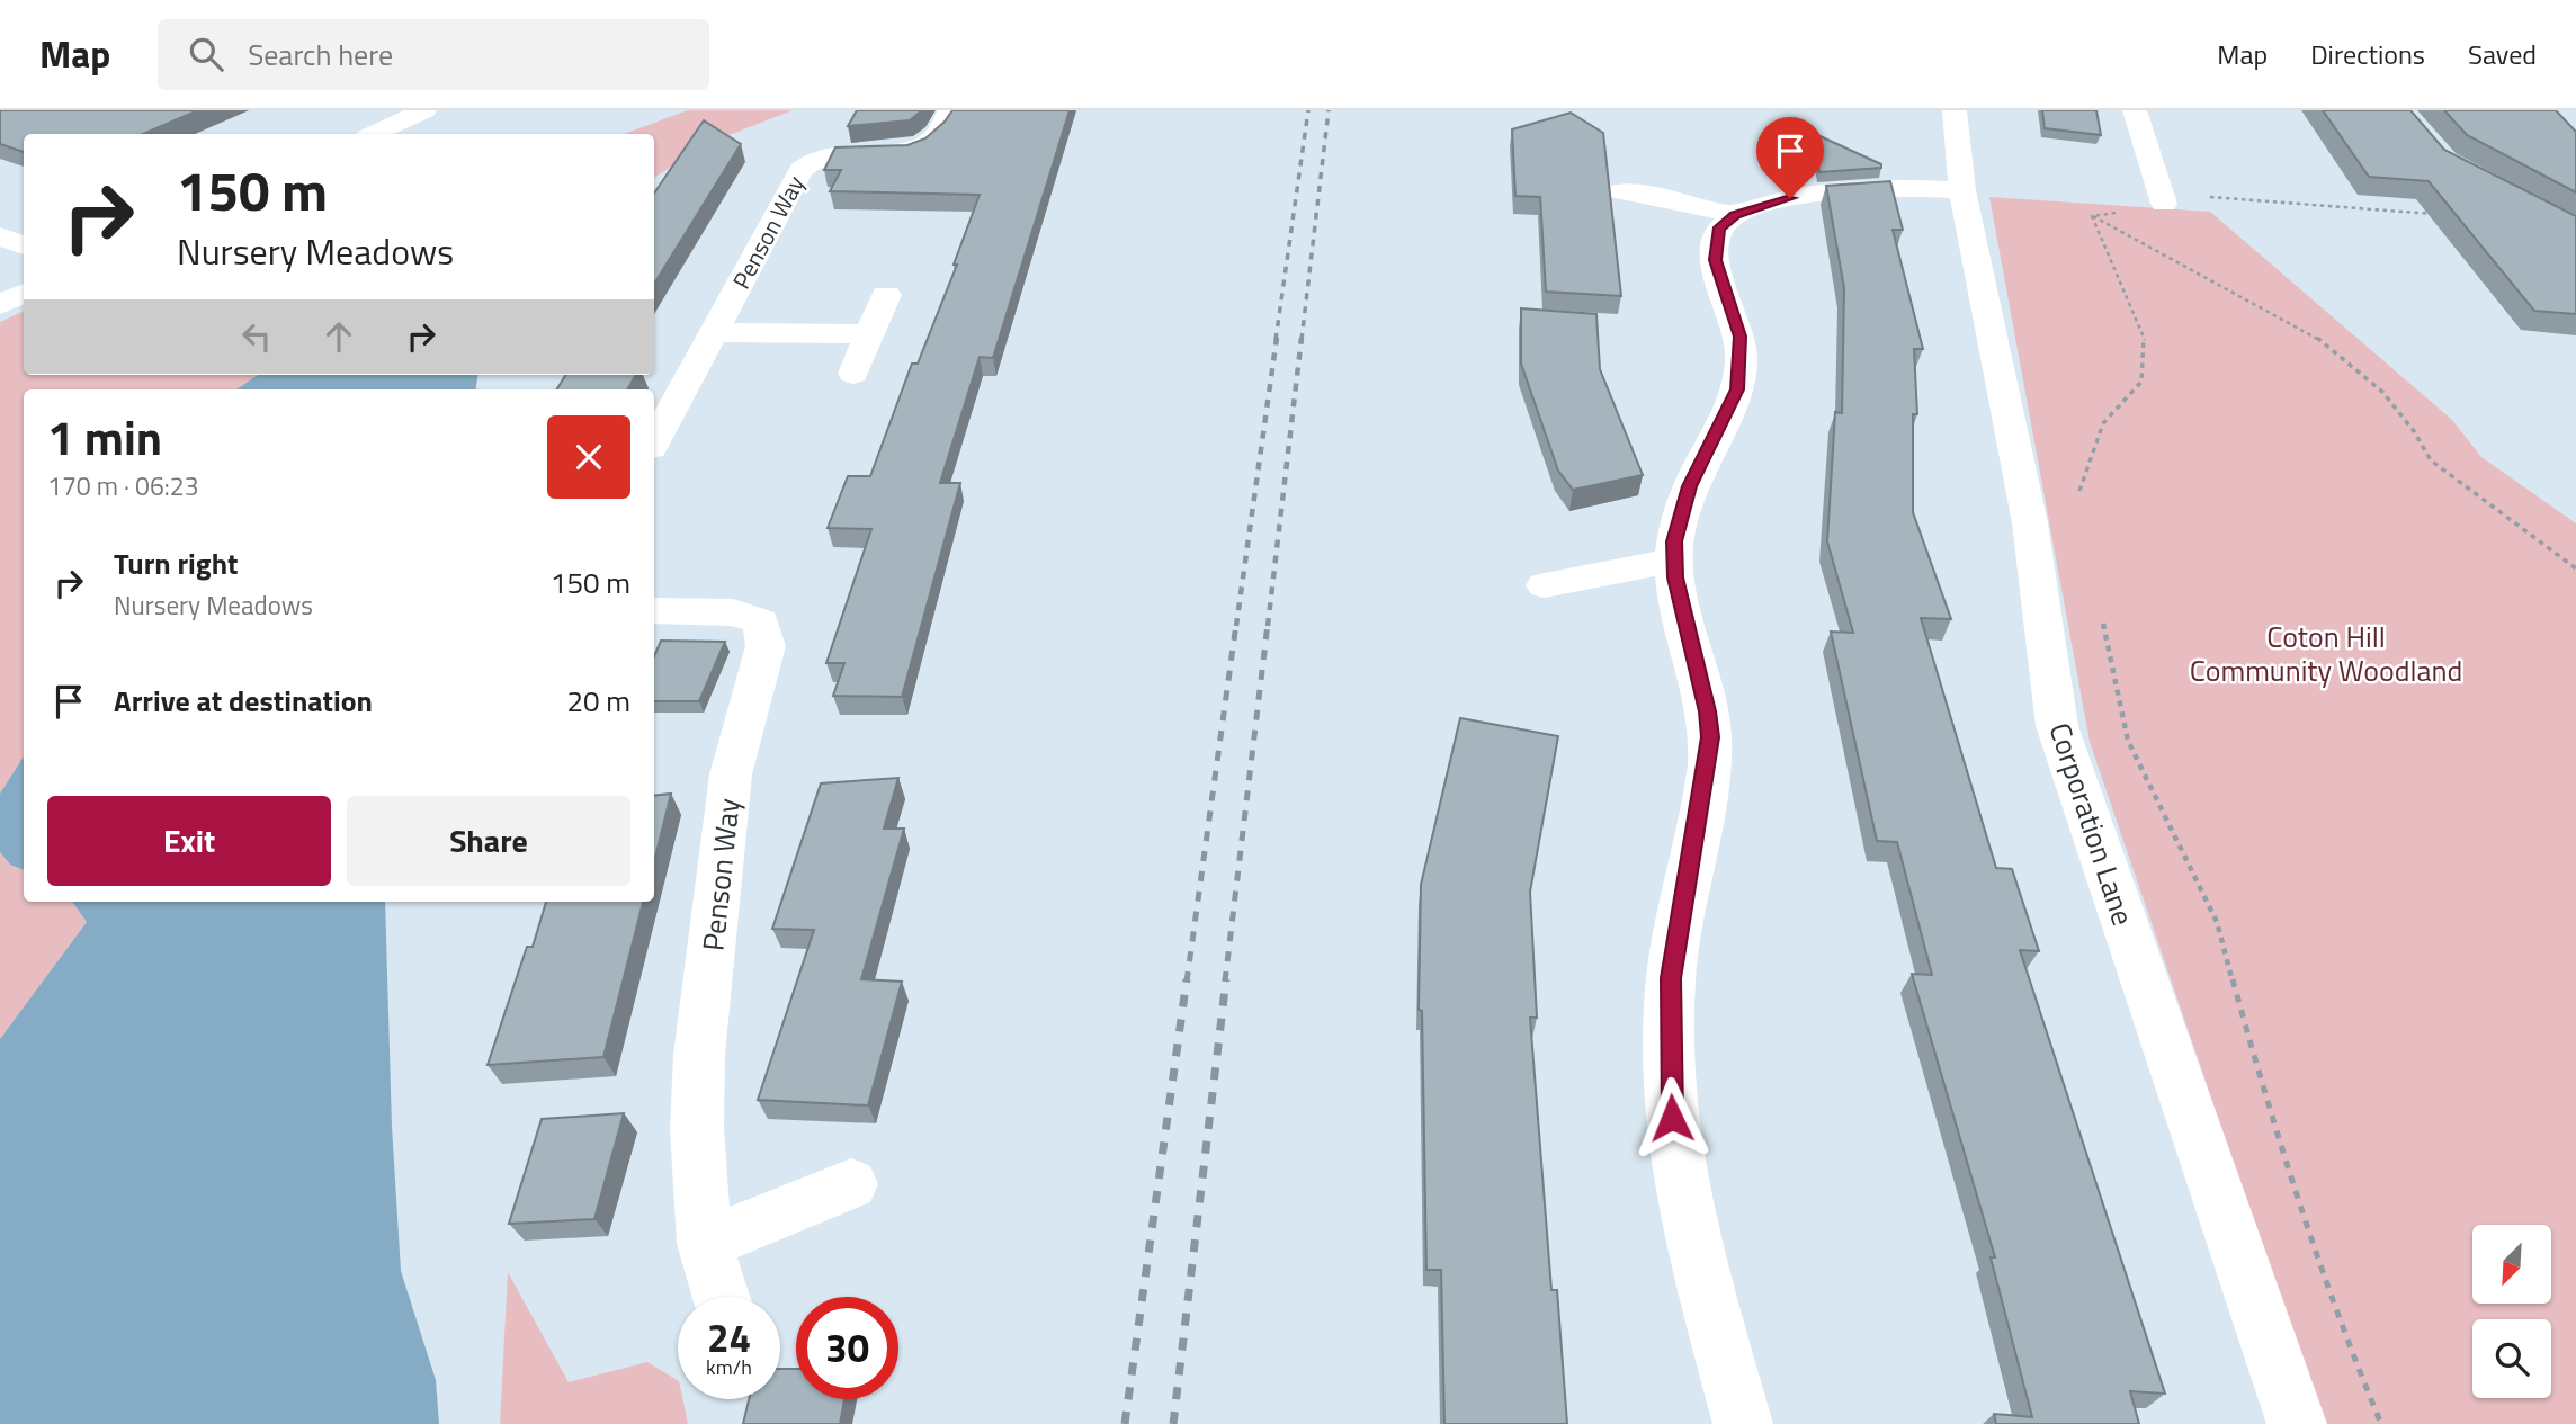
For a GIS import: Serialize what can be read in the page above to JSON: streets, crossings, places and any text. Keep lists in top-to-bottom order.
{
  "streets": {
    "street": ["Penson Way", "Corporation Lane"]
  },
  "parks": ["Coton Hill Community Woodland"],
  "north": "bottom left",
  "page": {
    "header": "Map",
    "search": "Search here",
    "nav": ["Map", "Directions", "Saved"],
    "turn": ["150 m", "Nursery Meadows"],
    "heading": ["1 min", "170 m · 06:23"],
    "list": [
      {
        "name": "Turn right",
        "note": "Nursery Meadows",
        "value": "150 m"
      },
      {
        "name": "Arrive at destination",
        "value": "20 m"
      }
    ],
    "buttons": ["Exit", "Share"],
    "speed": "24 km/h",
    "limit": "30"
  }
}
